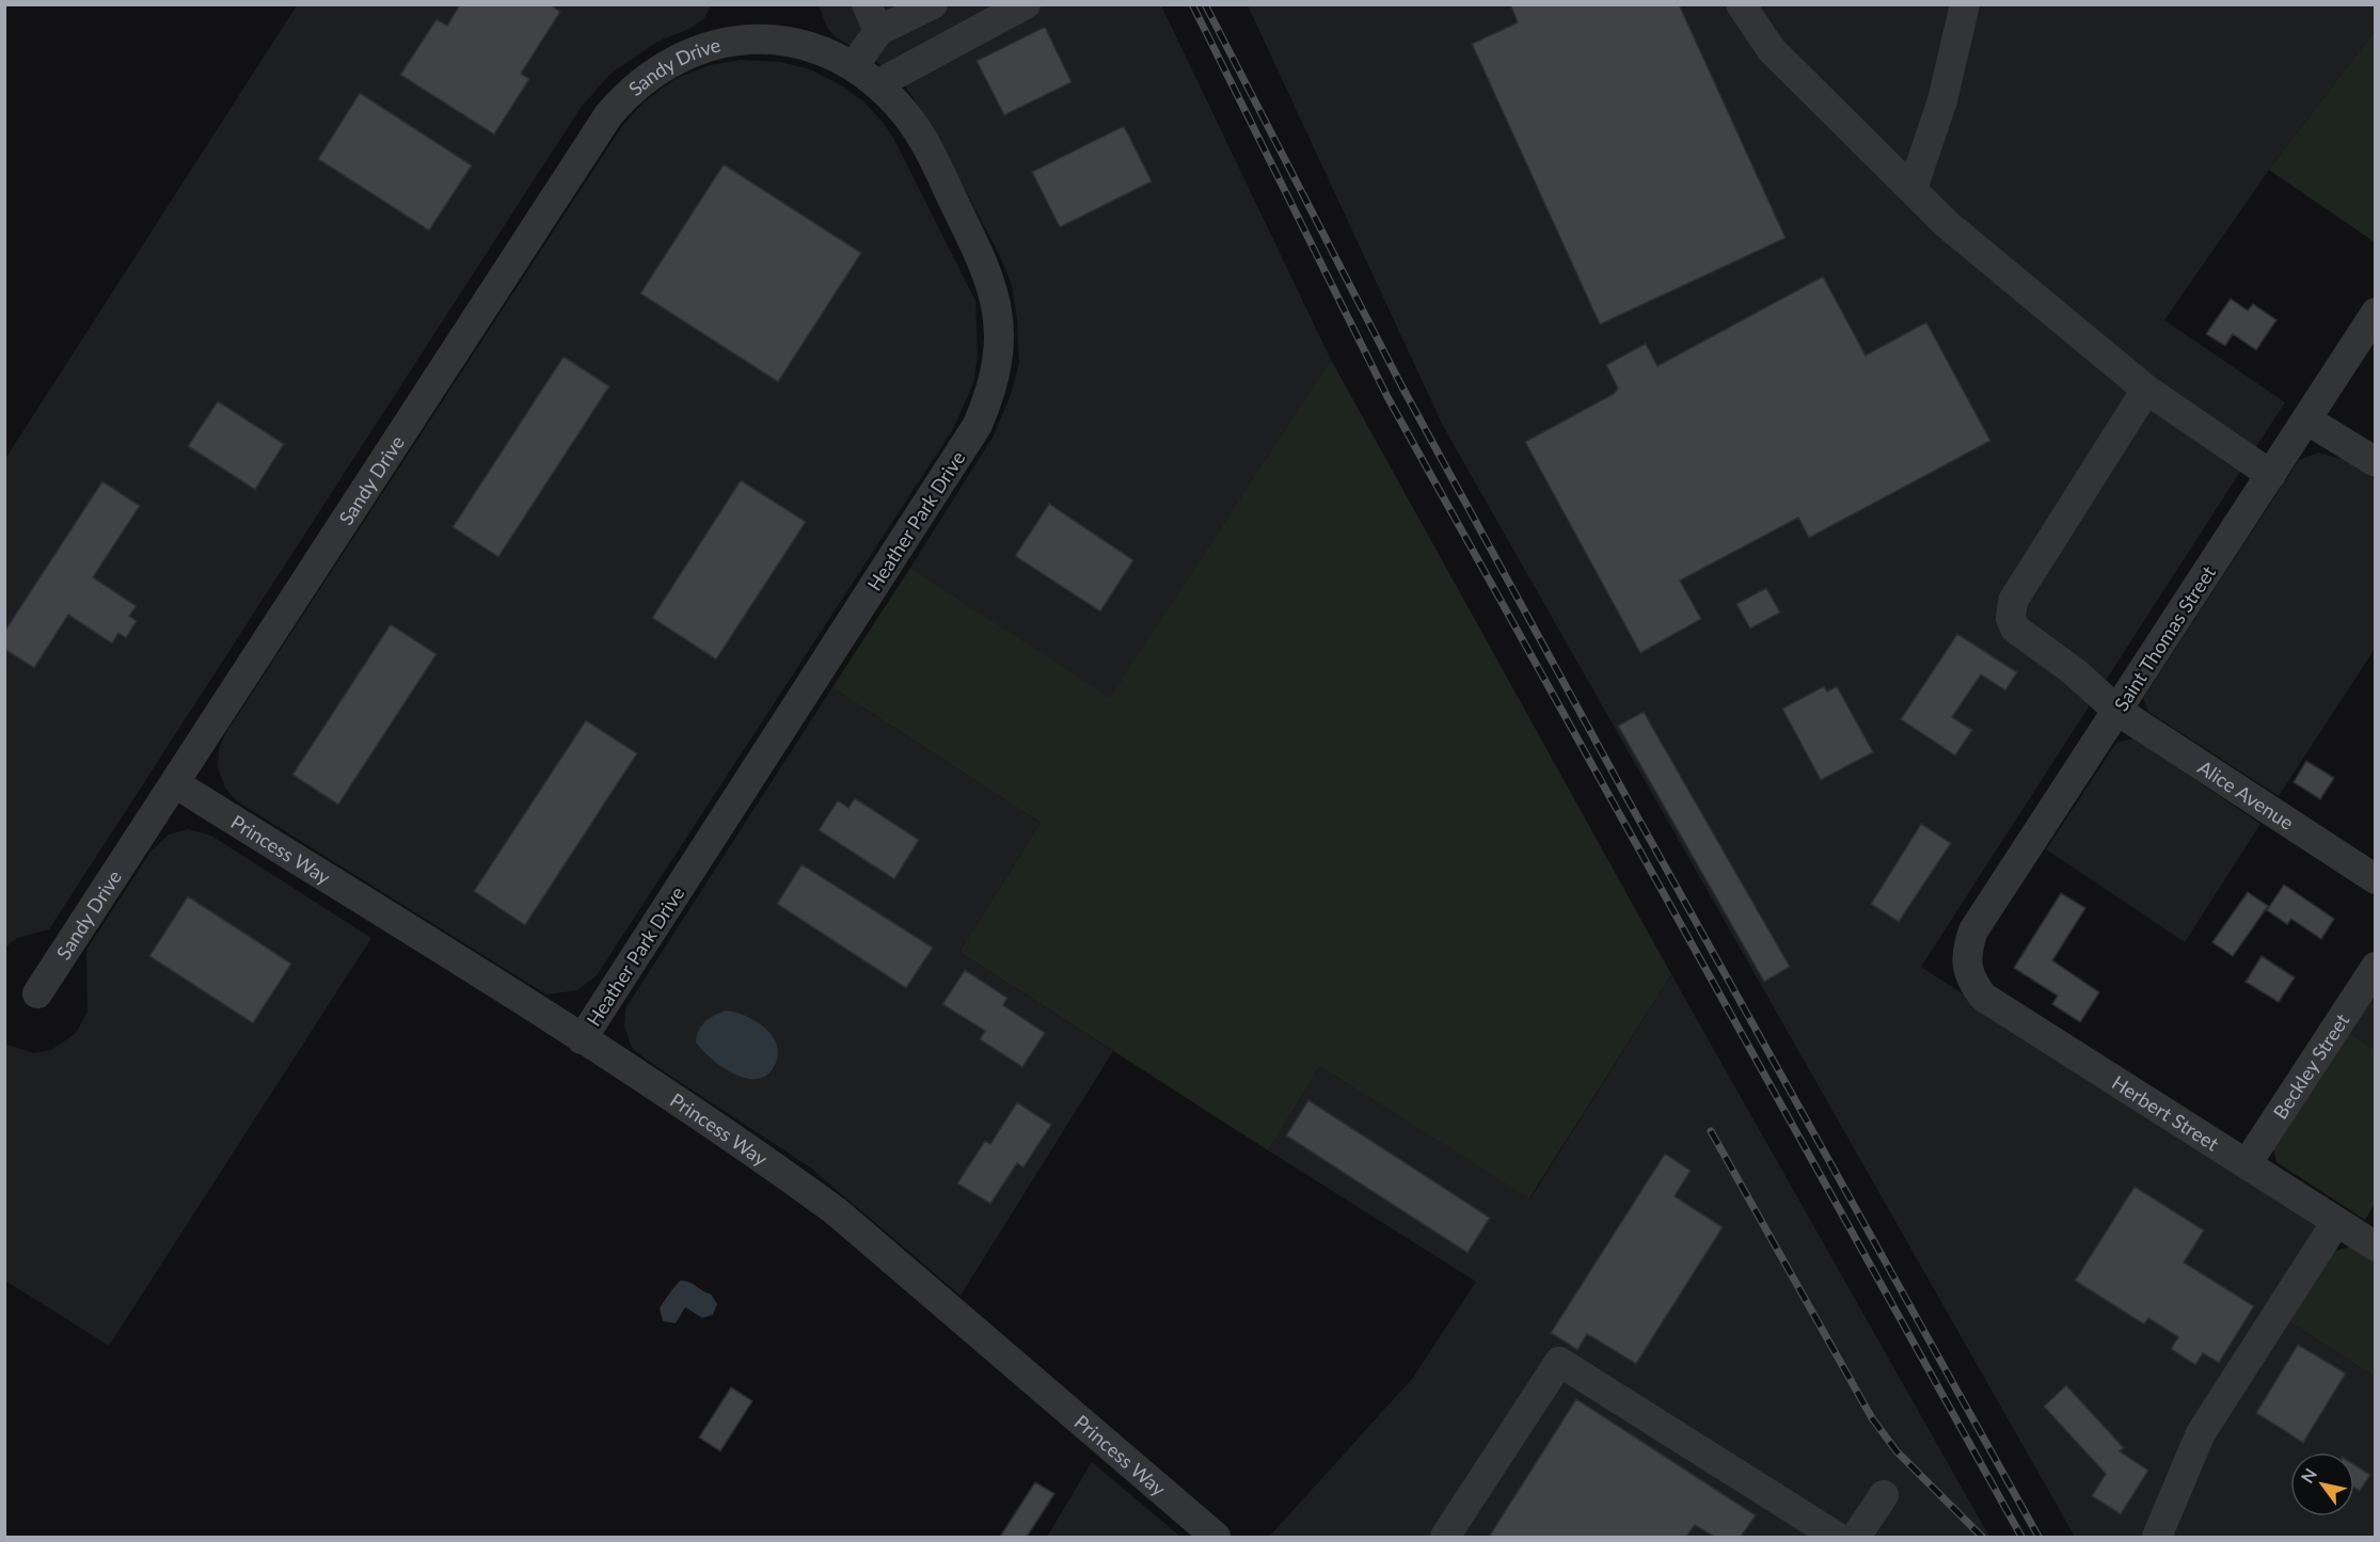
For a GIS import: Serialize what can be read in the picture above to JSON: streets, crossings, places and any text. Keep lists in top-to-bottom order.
{
  "streets": {
    "street": [
      "Sandy Drive",
      "Heather Park Drive",
      "Saint Thomas Street",
      "Alice Avenue",
      "Princess Way",
      "Beckley Street",
      "Herbert Street"
    ]
  },
  "crossings": [
    ["Sandy Drive", "Heather Park Drive"],
    ["Sandy Drive", "Princess Way"],
    ["Heather Park Drive", "Princess Way"],
    ["Saint Thomas Street", "Alice Avenue"],
    ["Saint Thomas Street", "Herbert Street"],
    ["Beckley Street", "Herbert Street"]
  ],
  "north": "top left"
}
